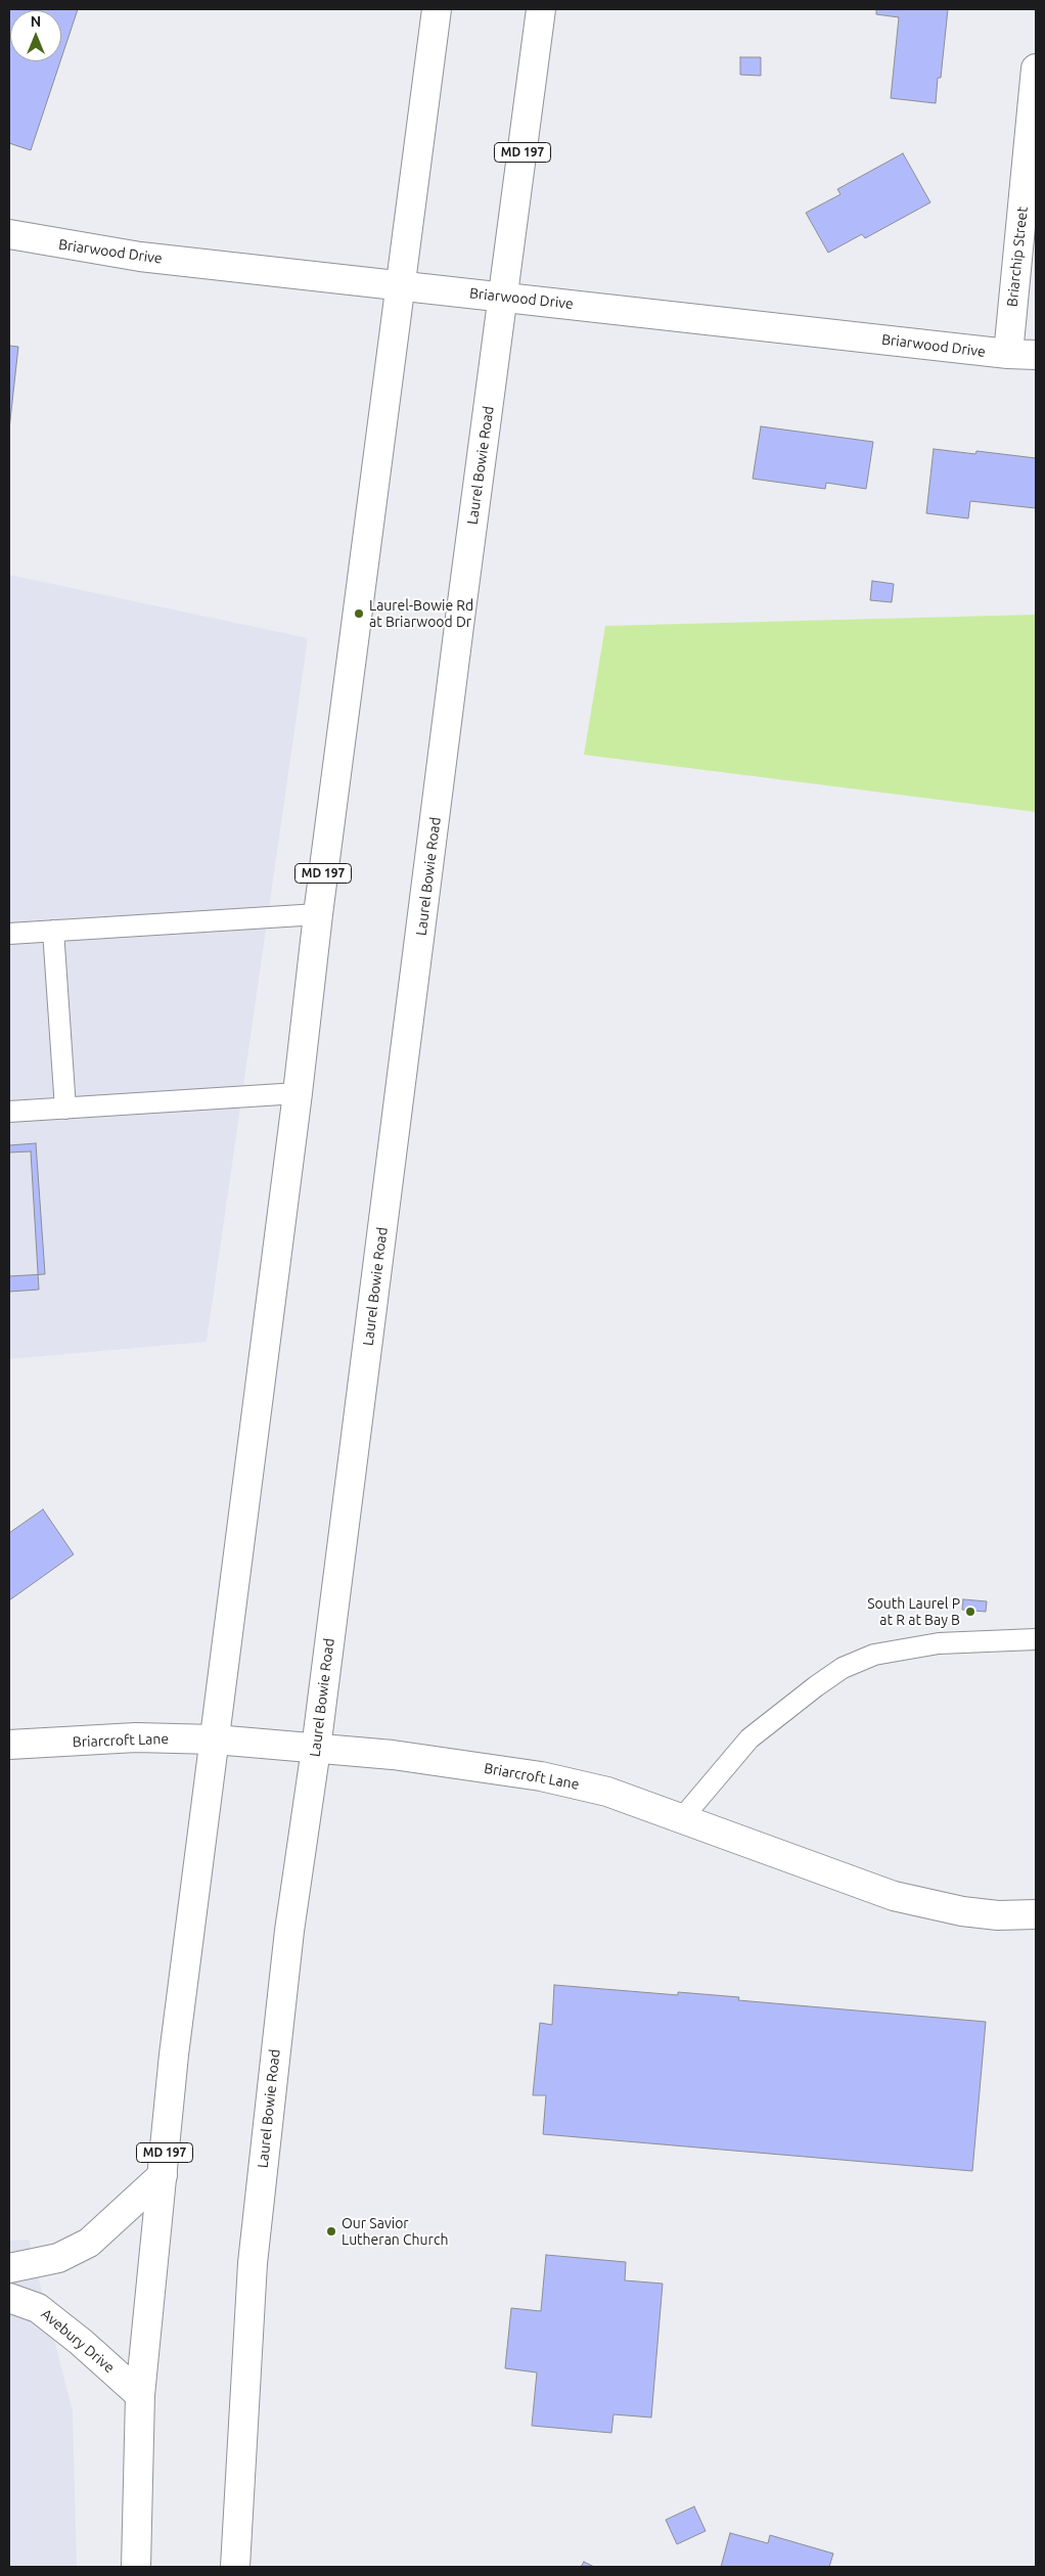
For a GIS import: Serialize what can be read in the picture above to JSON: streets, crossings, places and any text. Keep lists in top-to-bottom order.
{
  "streets": {
    "main road": [
      "MD 197",
      "Briarwood Drive",
      "Briarchip Street",
      "Laurel Bowie Road",
      "Briarcroft Lane",
      "Avebury Drive"
    ]
  },
  "crossings": [
    ["MD 197", "Briarwood Drive"],
    ["MD 197", "Briarcroft Lane"],
    ["MD 197", "Avebury Drive"],
    ["Briarwood Drive", "Briarchip Street"],
    ["Briarwood Drive", "Laurel Bowie Road"],
    ["Laurel Bowie Road", "Briarcroft Lane"]
  ],
  "places": ["Laurel-Bowie Rd at Briarwood Dr", "South Laurel P at R at Bay B", "Our Savior Lutheran Church"],
  "north": "top"
}
